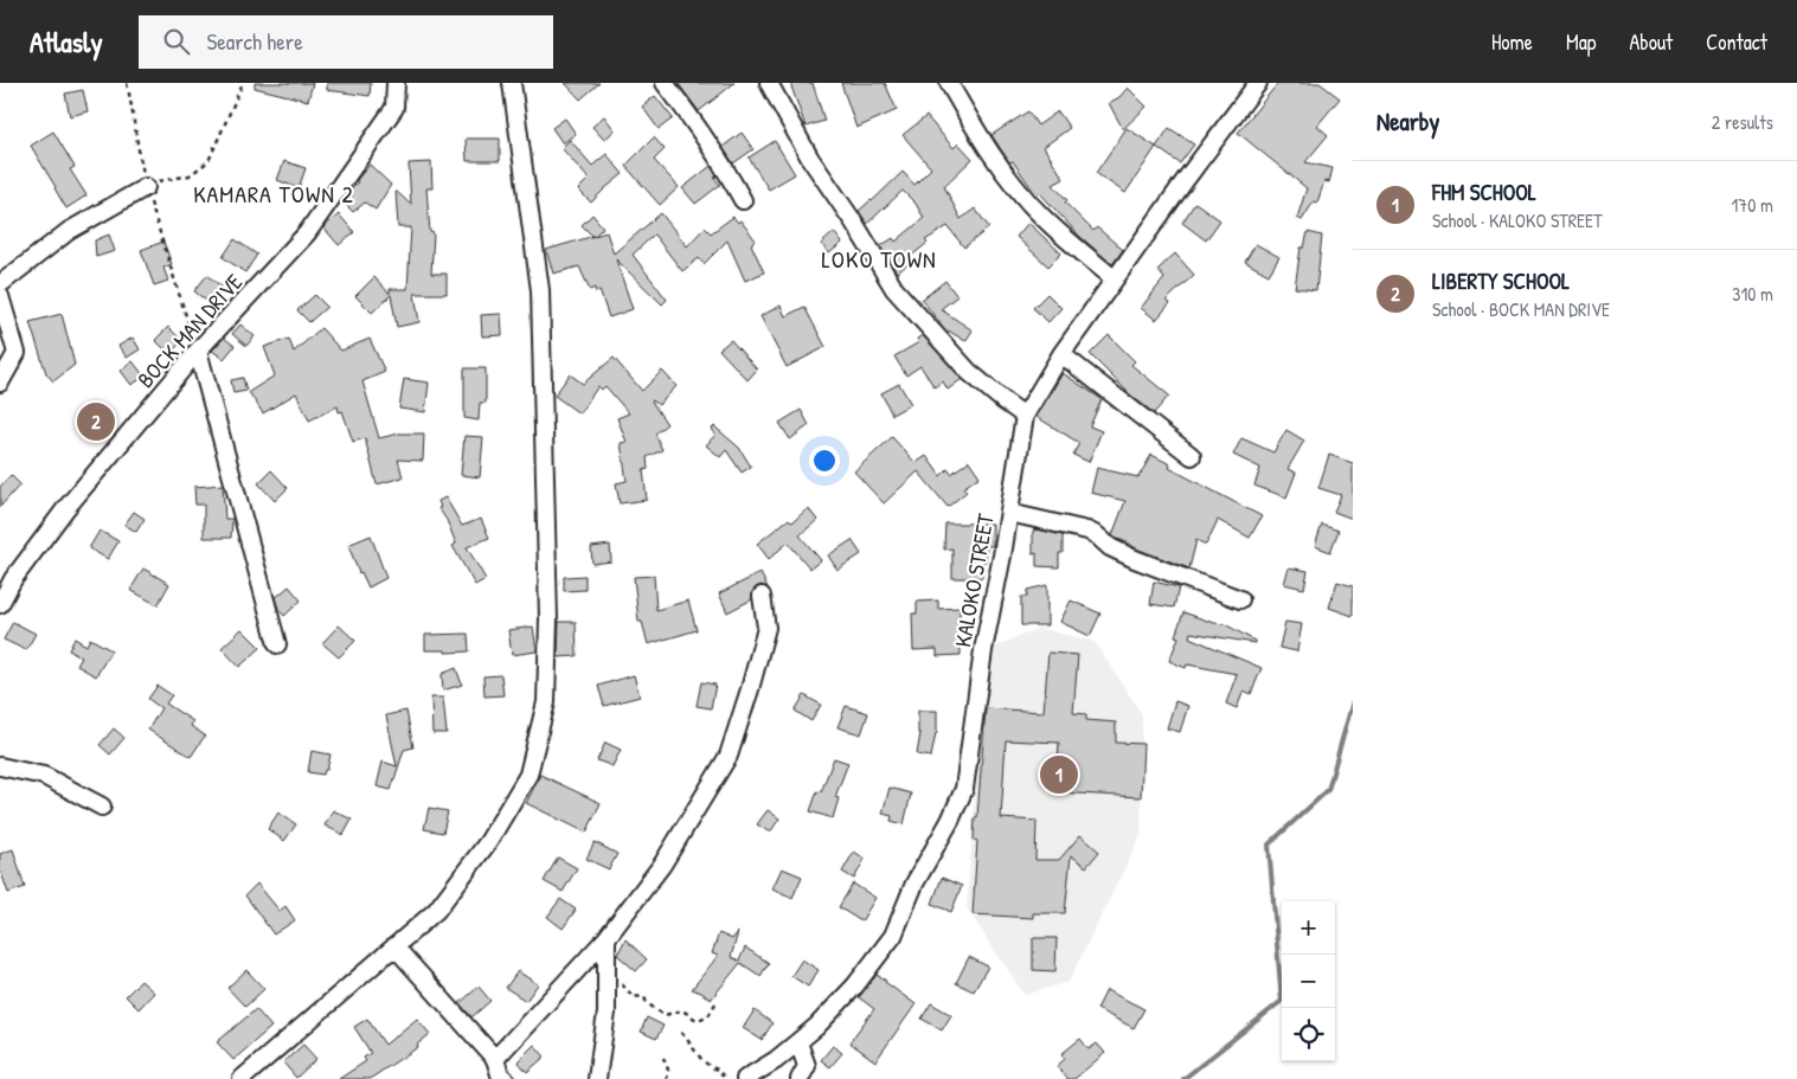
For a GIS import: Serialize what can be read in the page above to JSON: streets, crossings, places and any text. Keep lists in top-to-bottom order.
{
  "streets": {
    "street": ["BOCK MAN DRIVE", "KALOKO STREET"]
  },
  "districts": ["KAMARA TOWN 2", "LOKO TOWN"],
  "page": {
    "header": "Atlasly",
    "search": "Search here",
    "nav": [
      "Home",
      "Map",
      "About",
      "Contact"
    ],
    "heading": ["Nearby", "2 results"],
    "list": [
      {
        "mark": "1",
        "name": "FHM SCHOOL",
        "note": "School · KALOKO STREET",
        "value": "170 m"
      },
      {
        "mark": "2",
        "name": "LIBERTY SCHOOL",
        "note": "School · BOCK MAN DRIVE",
        "value": "310 m"
      }
    ],
    "pins": ["2", "1"],
    "map_buttons": ["+", "−"]
  }
}
